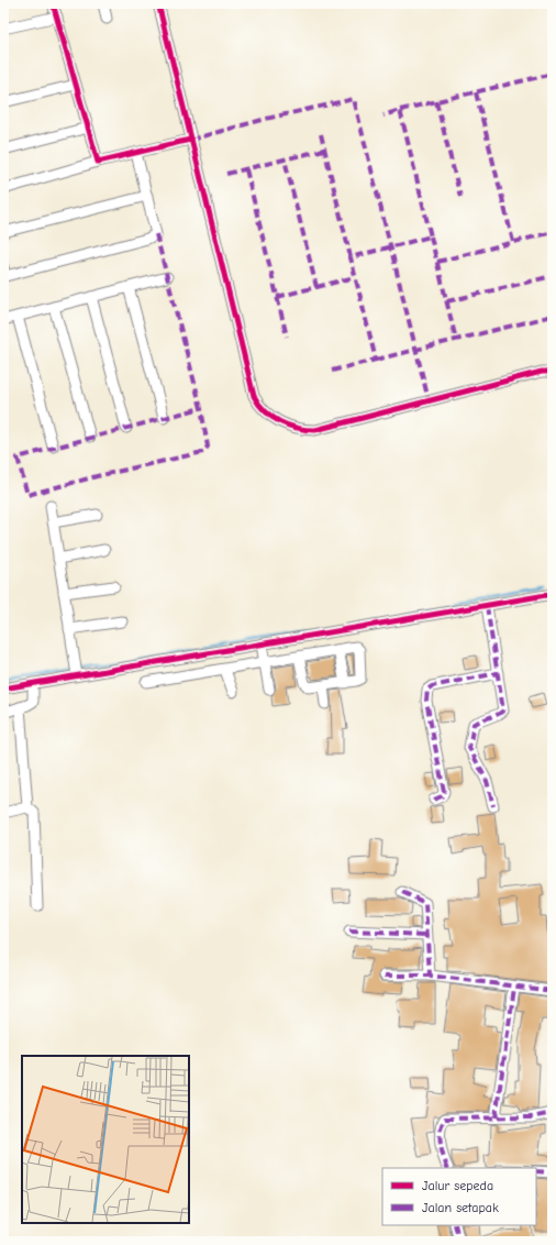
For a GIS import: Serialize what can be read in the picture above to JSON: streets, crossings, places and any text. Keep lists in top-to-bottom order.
{
  "legend": ["Jalur sepeda", "Jalan setapak"]
}
